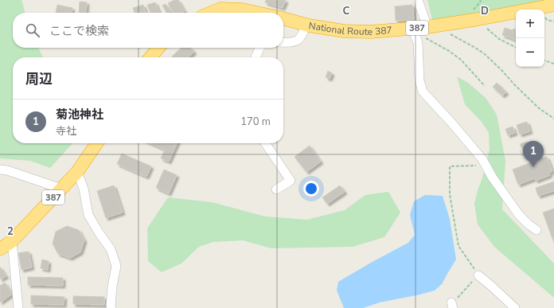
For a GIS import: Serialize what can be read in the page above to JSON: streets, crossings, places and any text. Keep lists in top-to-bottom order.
{
  "streets": {
    "highway": ["National Route 387", "387"]
  },
  "page": {
    "map_buttons": ["+", "−"],
    "search": "ここで検索",
    "heading": "周辺",
    "list": [
      {
        "mark": "1",
        "name": "菊池神社",
        "note": "寺社",
        "value": "170 m"
      }
    ],
    "pins": "1"
  },
  "grid": {
    "columns": ["C", "D"],
    "rows": ["2"]
  }
}
